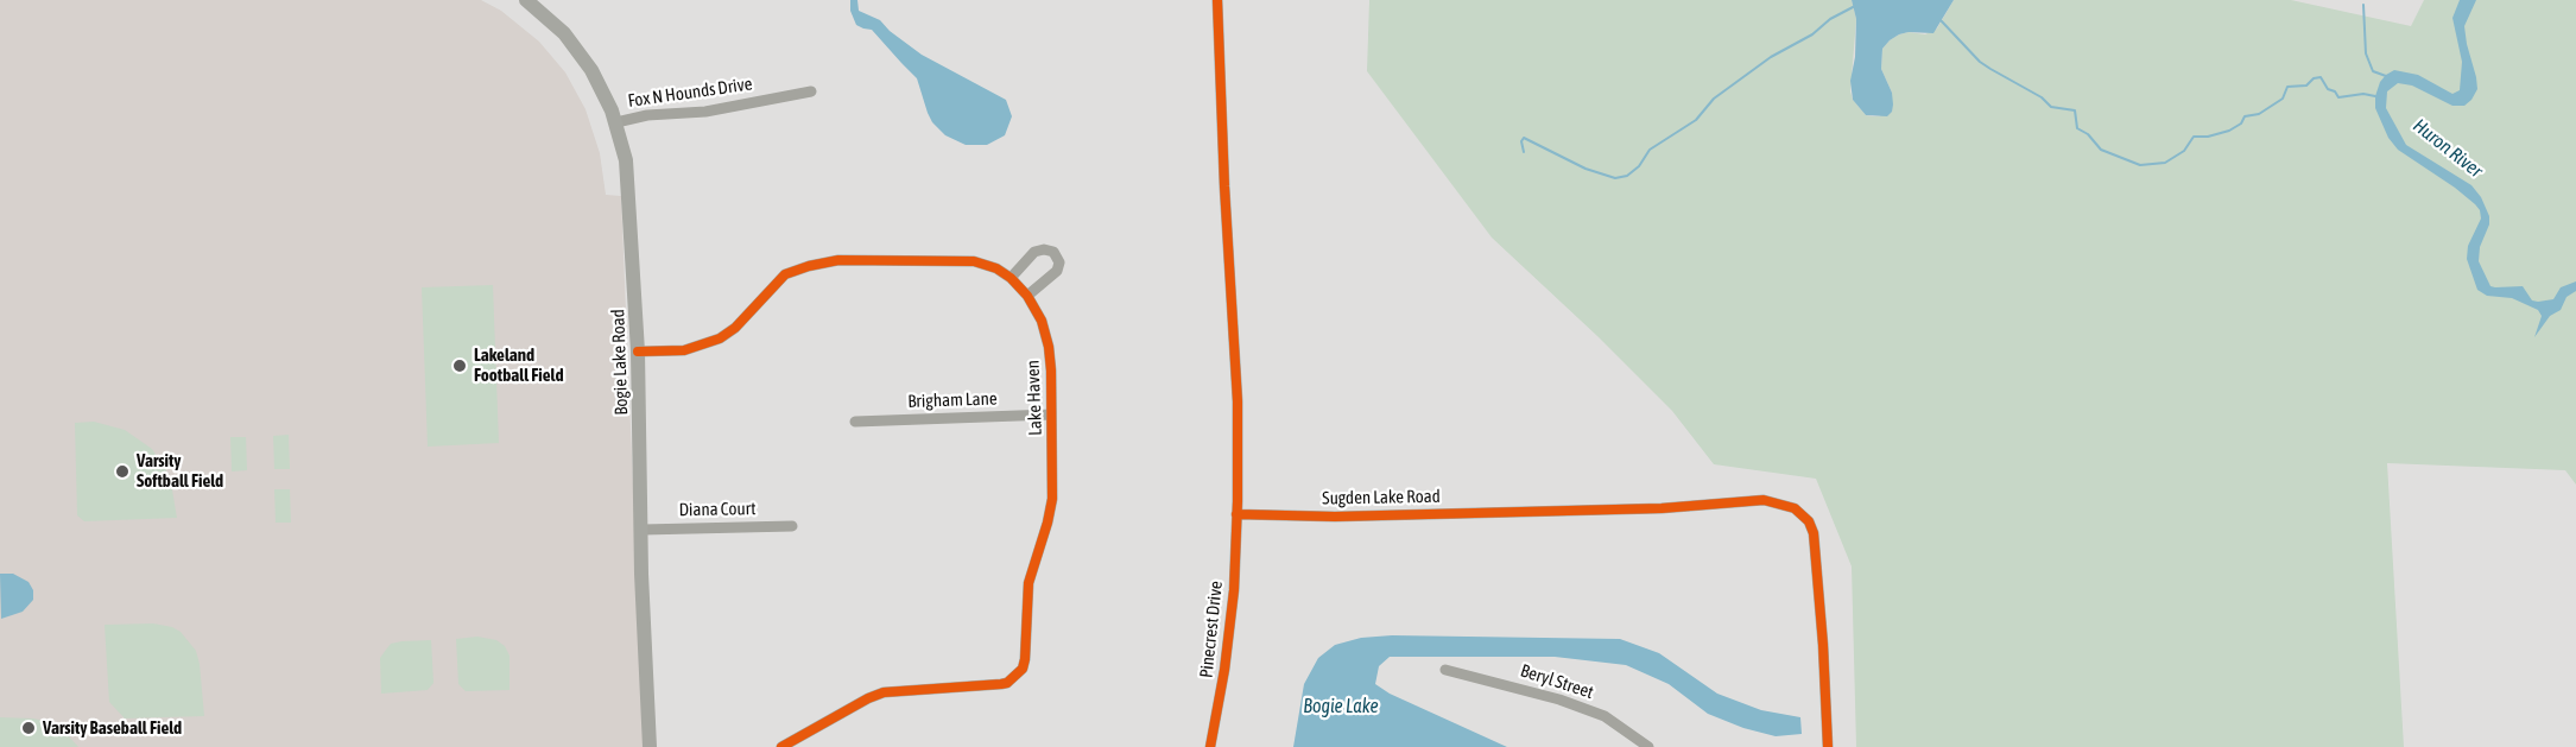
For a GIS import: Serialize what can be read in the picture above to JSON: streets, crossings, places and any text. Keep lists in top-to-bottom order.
{
  "streets": {
    "main road": ["Bogie Lake Road"],
    "street": [
      "Fox N Hounds Drive",
      "Lake Haven",
      "Brigham Lane",
      "Sugden Lake Road",
      "Diana Court",
      "Pinecrest Drive",
      "Beryl Street"
    ]
  },
  "crossings": [
    ["Fox N Hounds Drive", "Bogie Lake Road"],
    ["Bogie Lake Road", "Lake Haven"],
    ["Bogie Lake Road", "Diana Court"],
    ["Lake Haven", "Brigham Lane"],
    ["Sugden Lake Road", "Pinecrest Drive"]
  ],
  "water": ["Huron River", "Bogie Lake"],
  "places": ["Lakeland Football Field", "Varsity Softball Field", "Varsity Baseball Field"]
}
